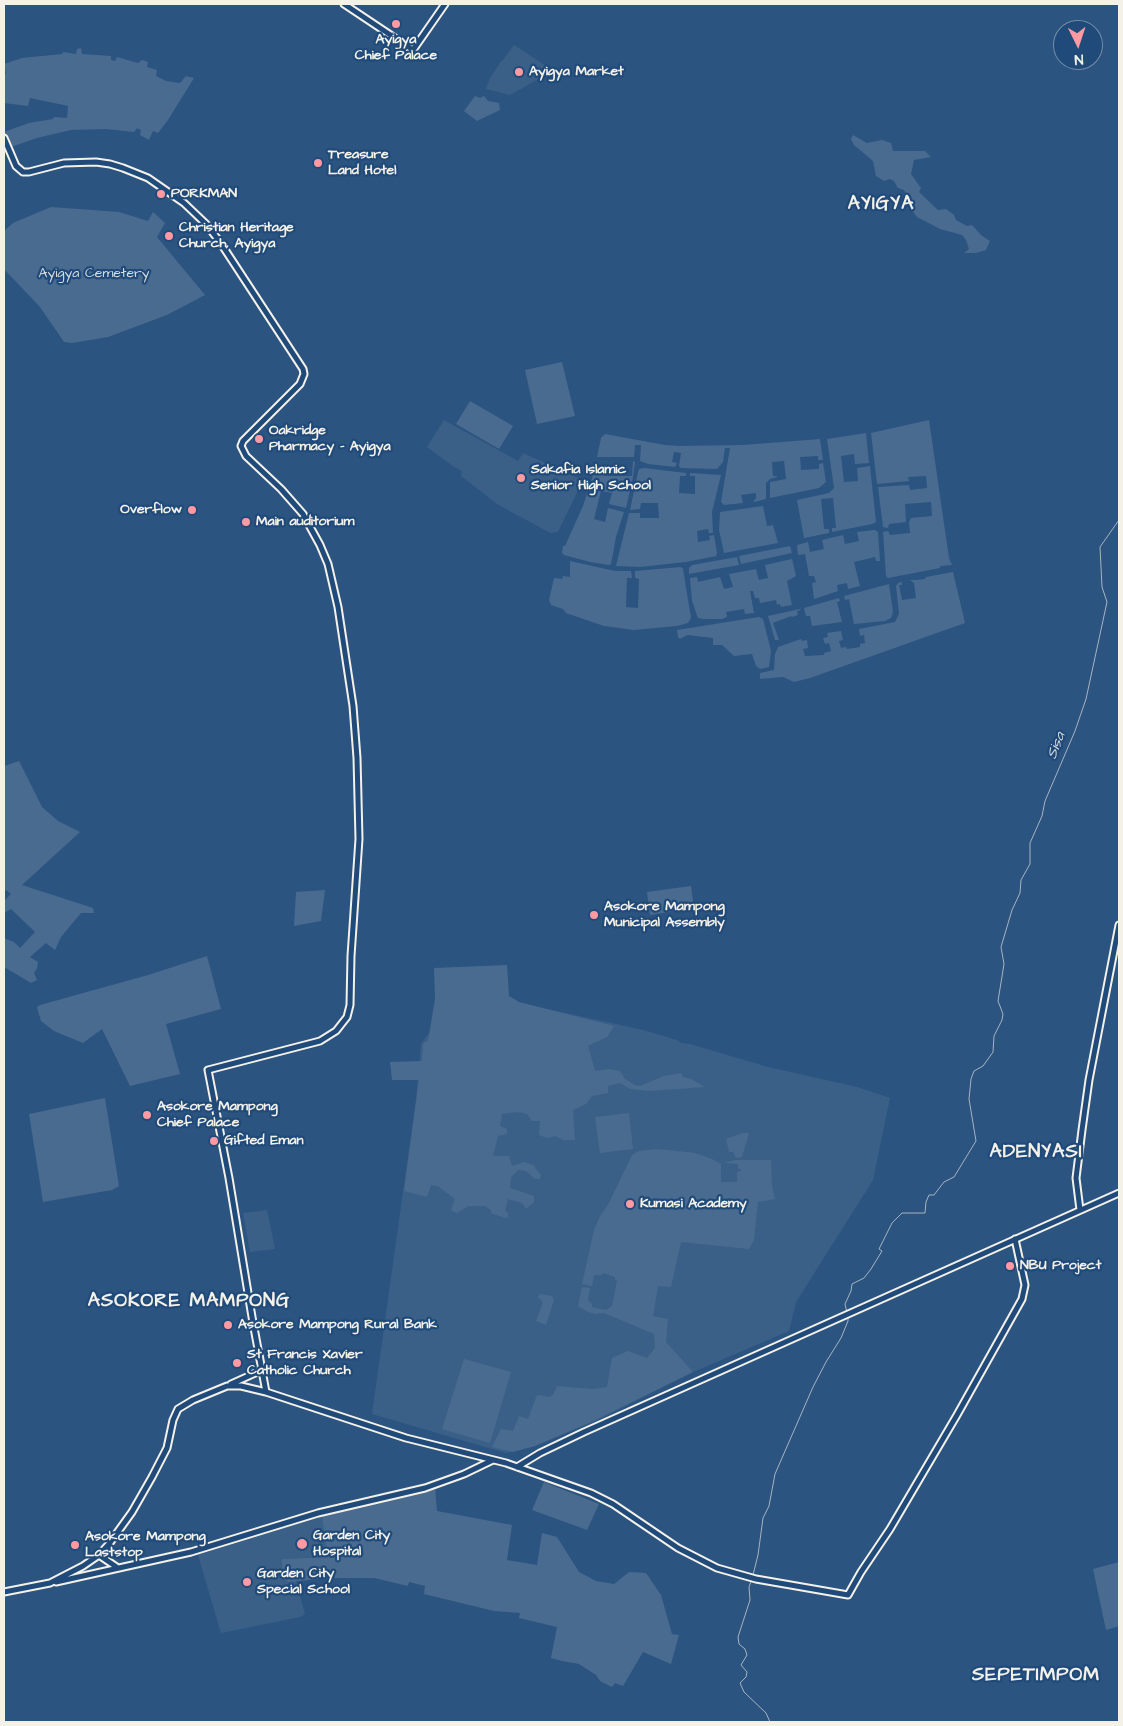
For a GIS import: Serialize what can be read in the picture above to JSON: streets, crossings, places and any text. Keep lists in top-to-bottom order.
{
  "districts": [
    "AYIGYA",
    "ADENYASI",
    "ASOKORE MAMPONG",
    "SEPETIMPOM"
  ],
  "water": ["Sisa"],
  "parks": ["Ayigya Cemetery"],
  "places": [
    "Ayigya Chief Palace",
    "Ayigya Market",
    "Treasure Land Hotel",
    "PORKMAN",
    "Christian Heritage Church, Ayigya",
    "Oakridge Pharmacy - Ayigya",
    "Sakafia Islamic Senior High School",
    "Overflow",
    "Main auditorium",
    "Asokore Mampong Municipal Assembly",
    "Asokore Mampong Chief Palace",
    "Gifted Eman",
    "Kumasi Academy",
    "NBU Project",
    "Asokore Mampong Rural Bank",
    "St Francis Xavier Catholic Church",
    "Garden City Hospital",
    "Asokore Mampong Laststop",
    "Garden City Special School"
  ],
  "north": "bottom"
}
